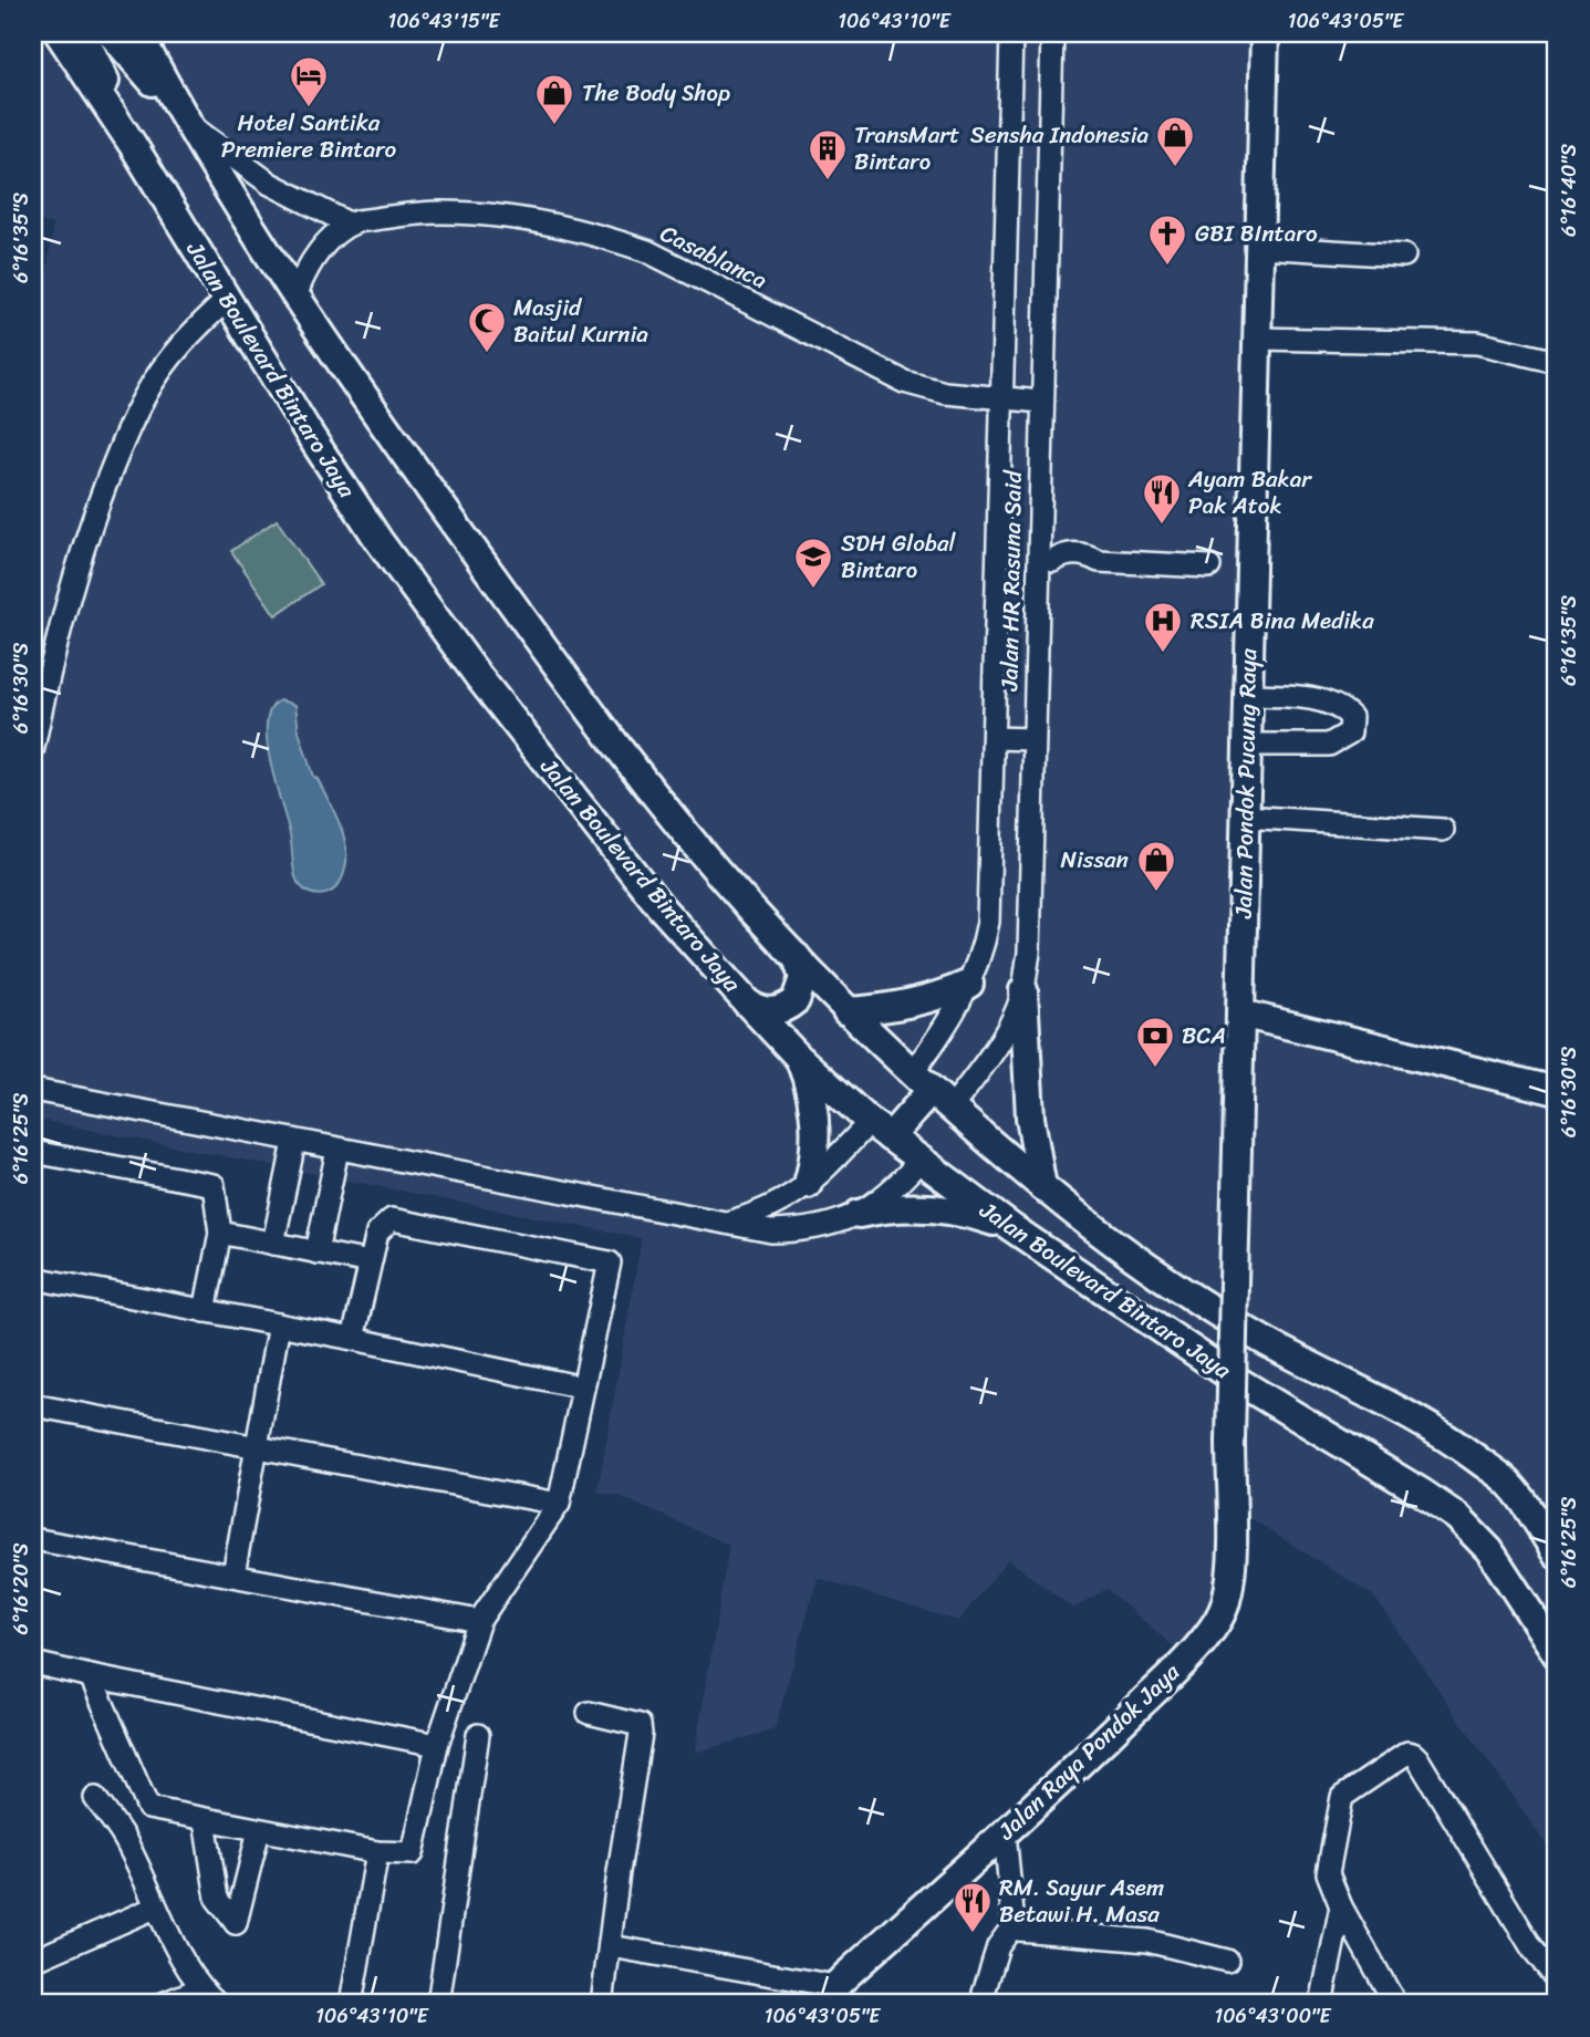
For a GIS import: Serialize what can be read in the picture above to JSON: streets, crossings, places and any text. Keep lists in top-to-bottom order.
{
  "streets": {
    "main road": ["Jalan Boulevard Bintaro Jaya", "Jalan Pondok Pucung Raya", "Jalan Raya Pondok Jaya"],
    "street": ["Casablanca", "Jalan HR Rasuna Said"]
  },
  "crossings": [
    ["Casablanca", "Jalan HR Rasuna Said"],
    ["Jalan Boulevard Bintaro Jaya", "Jalan HR Rasuna Said"],
    ["Jalan Pondok Pucung Raya", "Jalan Raya Pondok Jaya"]
  ],
  "places": {
    "hotel": ["Hotel Santika Premiere Bintaro"],
    "shop": ["The Body Shop", "Sensha Indonesia", "Nissan"],
    "building": ["TransMart Bintaro"],
    "church": ["GBI BIntaro"],
    "mosque": ["Masjid Baitul Kurnia"],
    "restaurant": ["Ayam Bakar Pak Atok", "RM. Sayur Asem Betawi H. Masa"],
    "school or university": ["SDH Global Bintaro"],
    "hospital": ["RSIA Bina Medika"],
    "bank": ["BCA"]
  },
  "coordinates": [
    "106°43'15\"E",
    "106°43'10\"E",
    "106°43'05\"E",
    "6°16'40\"S",
    "6°16'35\"S",
    "6°16'30\"S",
    "6°16'25\"S",
    "6°16'20\"S",
    "106°43'00\"E"
  ]
}
